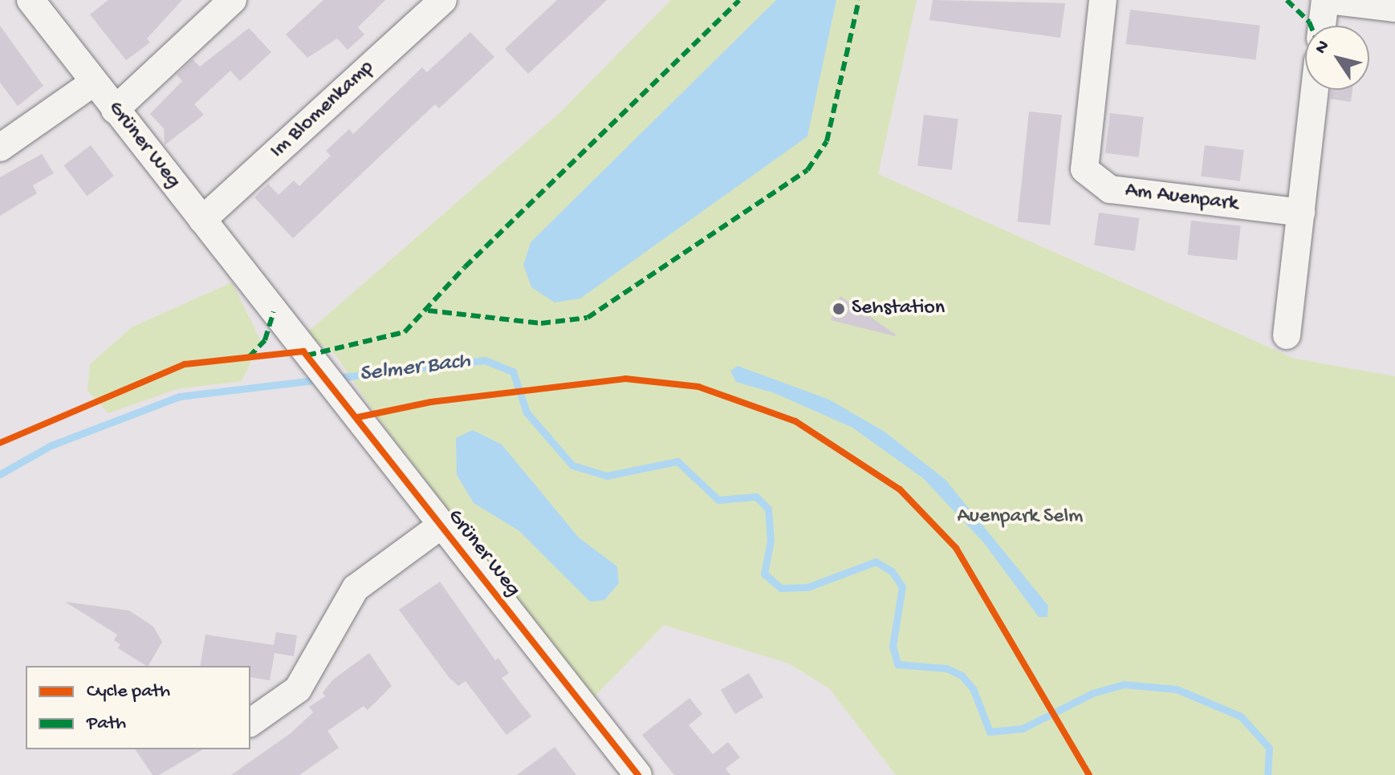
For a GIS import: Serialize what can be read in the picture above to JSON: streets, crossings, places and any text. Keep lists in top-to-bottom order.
{
  "streets": {
    "street": ["Im Blomenkamp", "Grüner Weg", "Am Auenpark"]
  },
  "crossings": [
    ["Im Blomenkamp", "Grüner Weg"]
  ],
  "water": ["Selmer Bach"],
  "parks": ["Auenpark Selm"],
  "places": ["Sehstation"],
  "legend": ["Cycle path", "Path"],
  "north": "top left"
}
